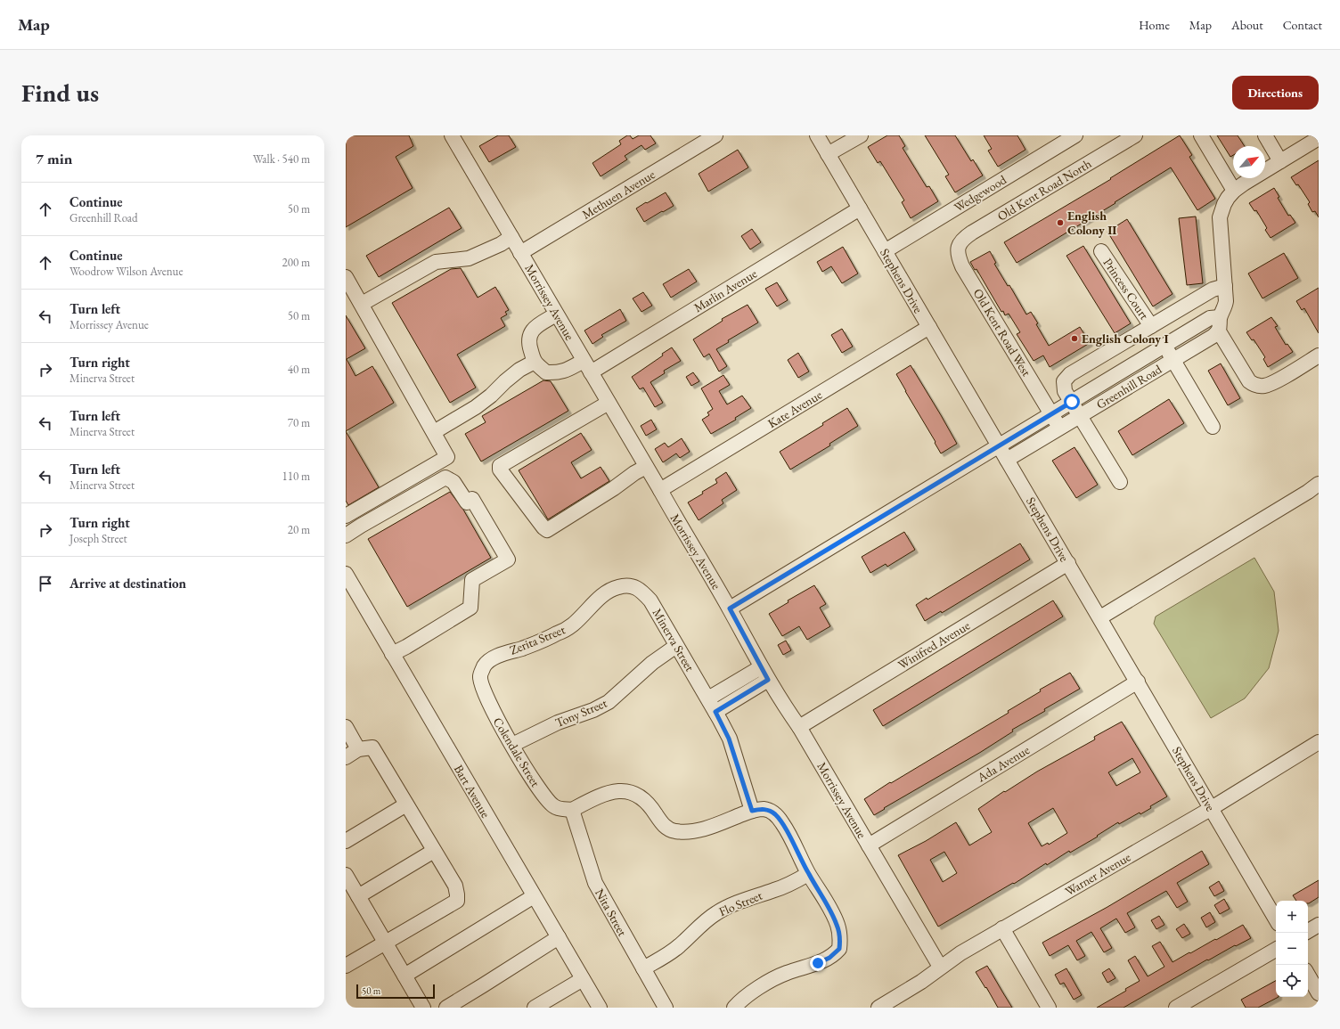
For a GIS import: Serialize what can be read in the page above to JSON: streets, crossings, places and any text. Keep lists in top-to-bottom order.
{
  "streets": {
    "street": [
      "Old Kent Road North",
      "Wedgewood",
      "Methuen Avenue",
      "Stephens Drive",
      "Princess Court",
      "Marlin Avenue",
      "Morrissey Avenue",
      "Old Kent Road West",
      "Greenhill Road",
      "Kate Avenue",
      "Zerita Street",
      "Minerva Street",
      "Winifred Avenue",
      "Tony Street",
      "Colendale Street",
      "Ada Avenue",
      "Bart Avenue",
      "Warner Avenue",
      "Flo Street",
      "Nita Street"
    ]
  },
  "crossings": [
    ["Old Kent Road North", "Old Kent Road West"],
    ["Wedgewood", "Stephens Drive"],
    ["Methuen Avenue", "Morrissey Avenue"],
    ["Stephens Drive", "Marlin Avenue"],
    ["Stephens Drive", "Greenhill Road"],
    ["Stephens Drive", "Kate Avenue"],
    ["Stephens Drive", "Winifred Avenue"],
    ["Stephens Drive", "Ada Avenue"],
    ["Stephens Drive", "Warner Avenue"],
    ["Marlin Avenue", "Morrissey Avenue"],
    ["Morrissey Avenue", "Greenhill Road"],
    ["Morrissey Avenue", "Kate Avenue"],
    ["Morrissey Avenue", "Winifred Avenue"],
    ["Morrissey Avenue", "Ada Avenue"],
    ["Morrissey Avenue", "Warner Avenue"],
    ["Old Kent Road West", "Greenhill Road"],
    ["Zerita Street", "Minerva Street"],
    ["Zerita Street", "Colendale Street"],
    ["Minerva Street", "Tony Street"],
    ["Tony Street", "Colendale Street"],
    ["Colendale Street", "Nita Street"],
    ["Flo Street", "Nita Street"]
  ],
  "places": ["English Colony II", "English Colony I"],
  "scale_bar": "50 m",
  "north": "top right",
  "page": {
    "header": "Map",
    "nav": [
      "Home",
      "Map",
      "About",
      "Contact"
    ],
    "buttons": "Directions",
    "title": "Find us",
    "heading": ["7 min", "Walk · 540 m"],
    "list": [
      ["Continue", "Greenhill Road", "50 m"],
      ["Continue", "Woodrow Wilson Avenue", "200 m"],
      ["Turn left", "Morrissey Avenue", "50 m"],
      ["Turn right", "Minerva Street", "40 m"],
      ["Turn left", "Minerva Street", "70 m"],
      ["Turn left", "Minerva Street", "110 m"],
      ["Turn right", "Joseph Street", "20 m"],
      "Arrive at destination"
    ],
    "map_buttons": ["+", "−"],
    "scale": "50 m"
  }
}
